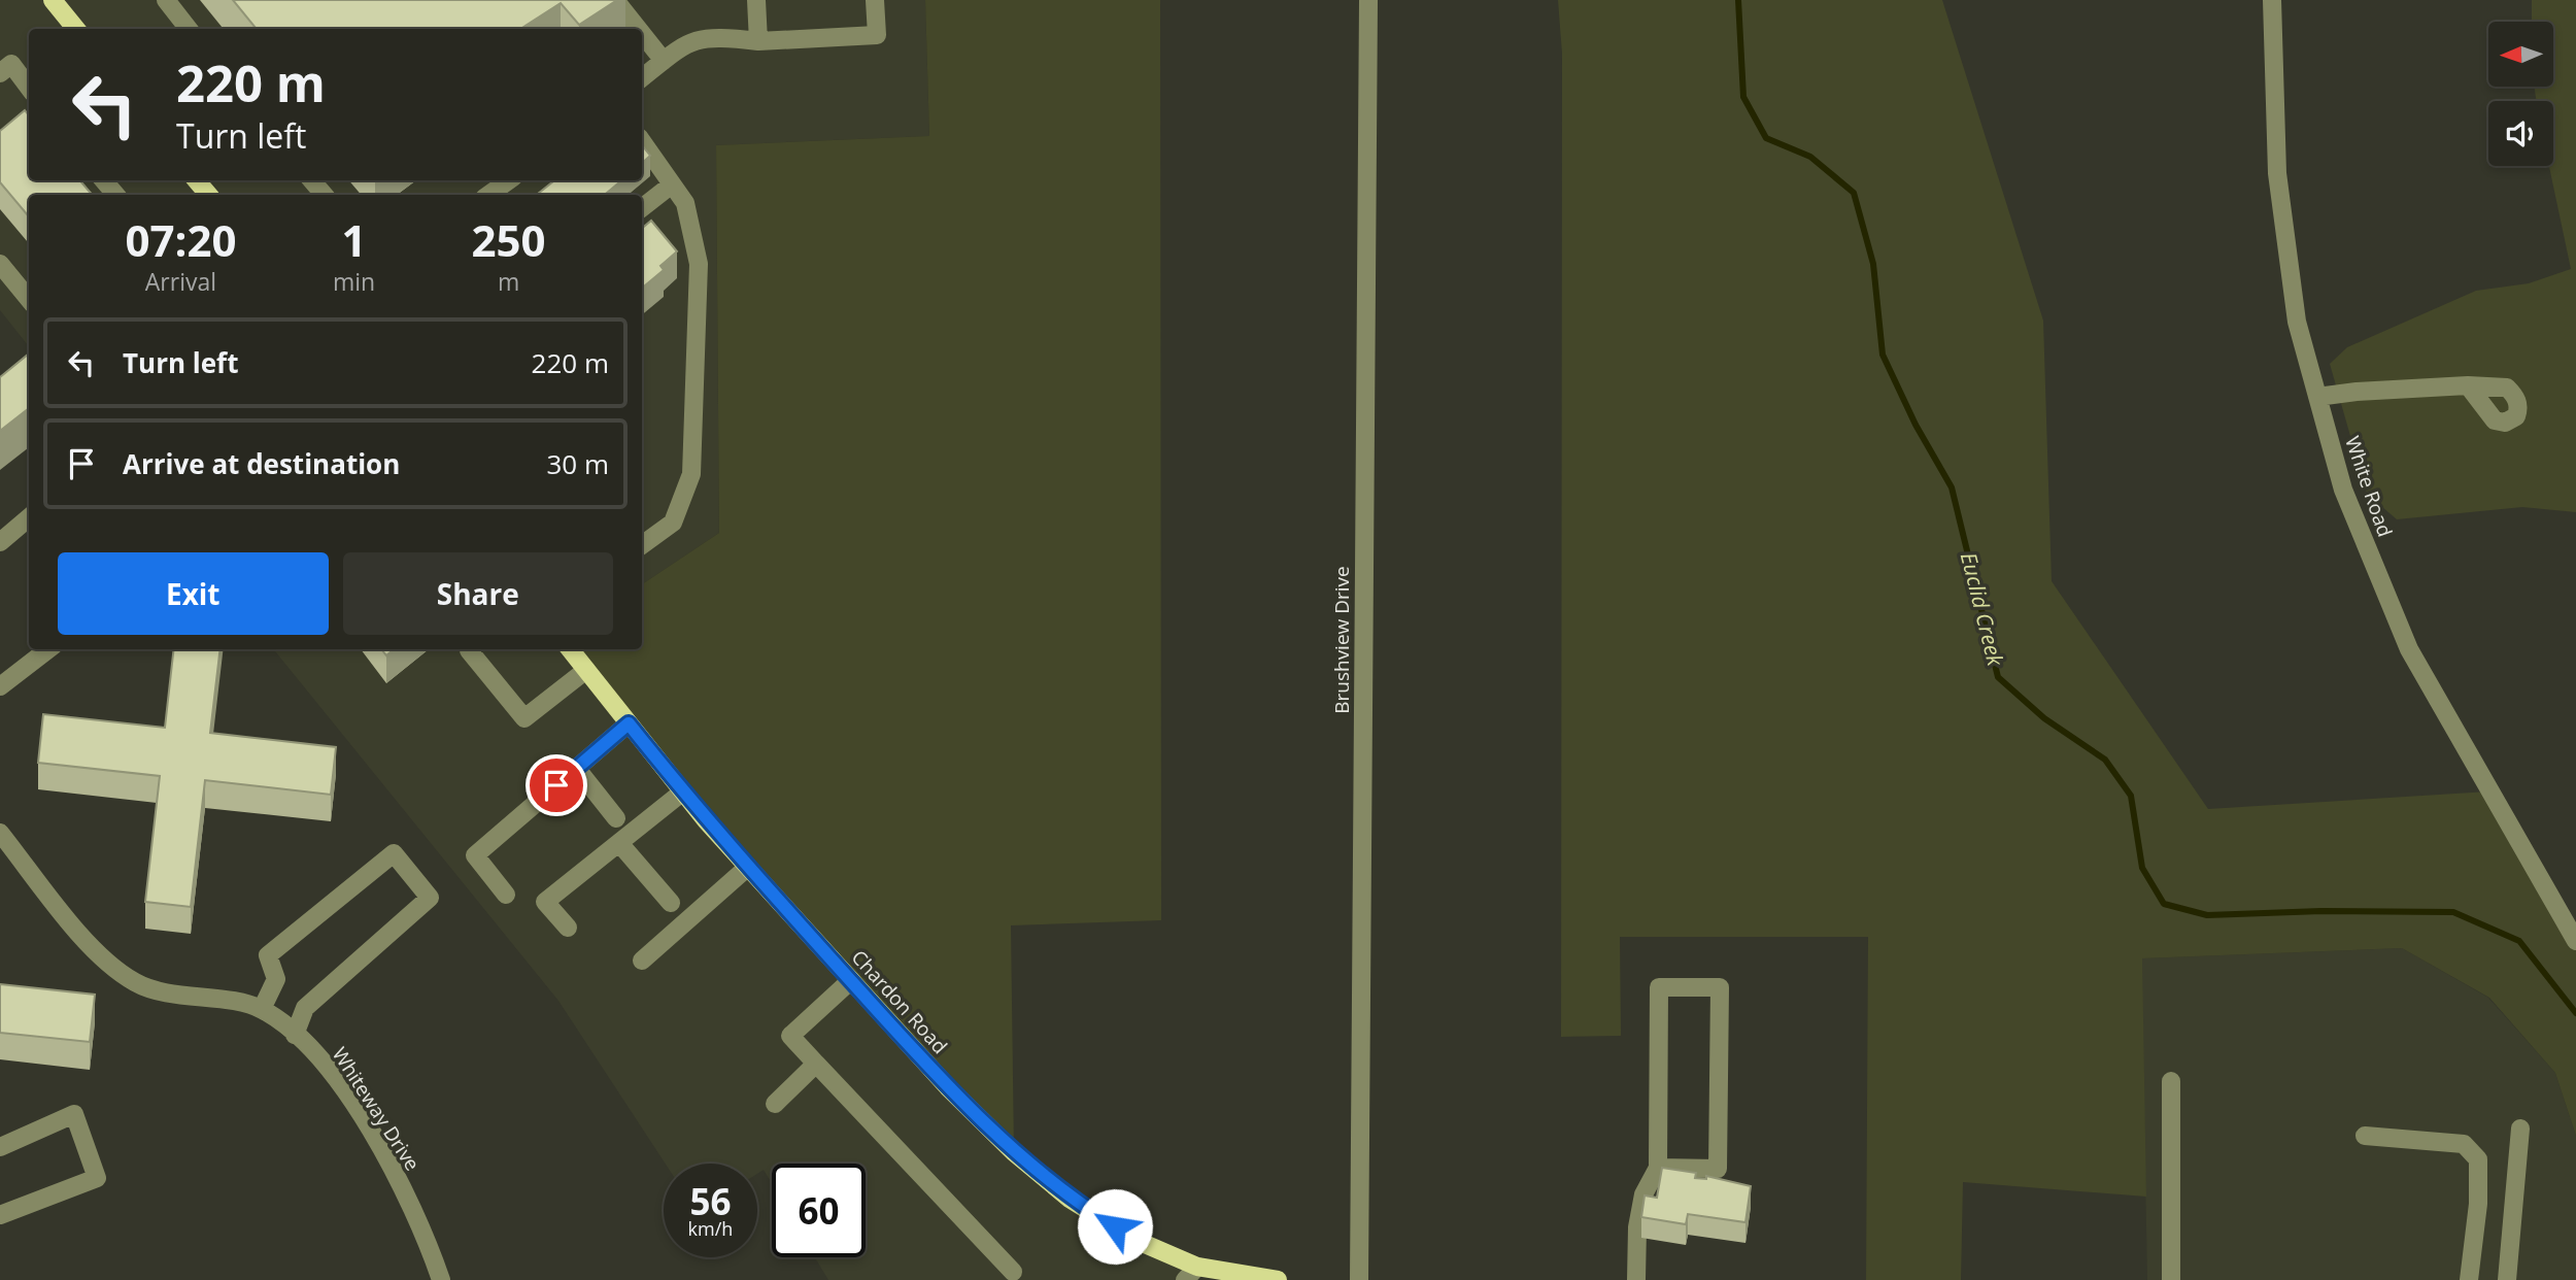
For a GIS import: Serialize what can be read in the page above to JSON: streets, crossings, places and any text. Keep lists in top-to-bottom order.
{
  "streets": {
    "main road": ["Chardon Road"],
    "street": ["White Road", "Brushview Drive", "Whiteway Drive"]
  },
  "water": ["Euclid Creek"],
  "north": "left",
  "page": {
    "turn": ["220 m", "Turn left"],
    "eta": [
      "07:20",
      "Arrival",
      "1",
      "min",
      "250",
      "m"
    ],
    "list": [
      {
        "name": "Turn left",
        "value": "220 m"
      },
      {
        "name": "Arrive at destination",
        "value": "30 m"
      }
    ],
    "buttons": ["Exit", "Share"],
    "speed": "56 km/h",
    "limit": "60"
  }
}
